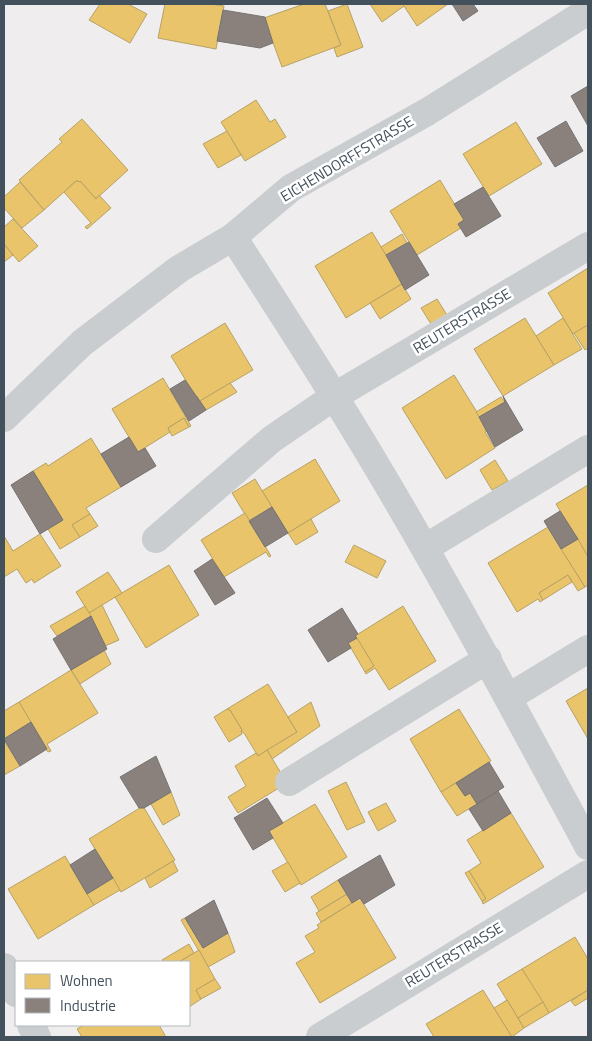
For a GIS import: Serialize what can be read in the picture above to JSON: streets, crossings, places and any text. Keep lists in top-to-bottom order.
{
  "streets": {
    "street": ["EICHENDORFFSTRASSE", "REUTERSTRASSE"]
  },
  "legend": ["Wohnen", "Industrie"]
}
